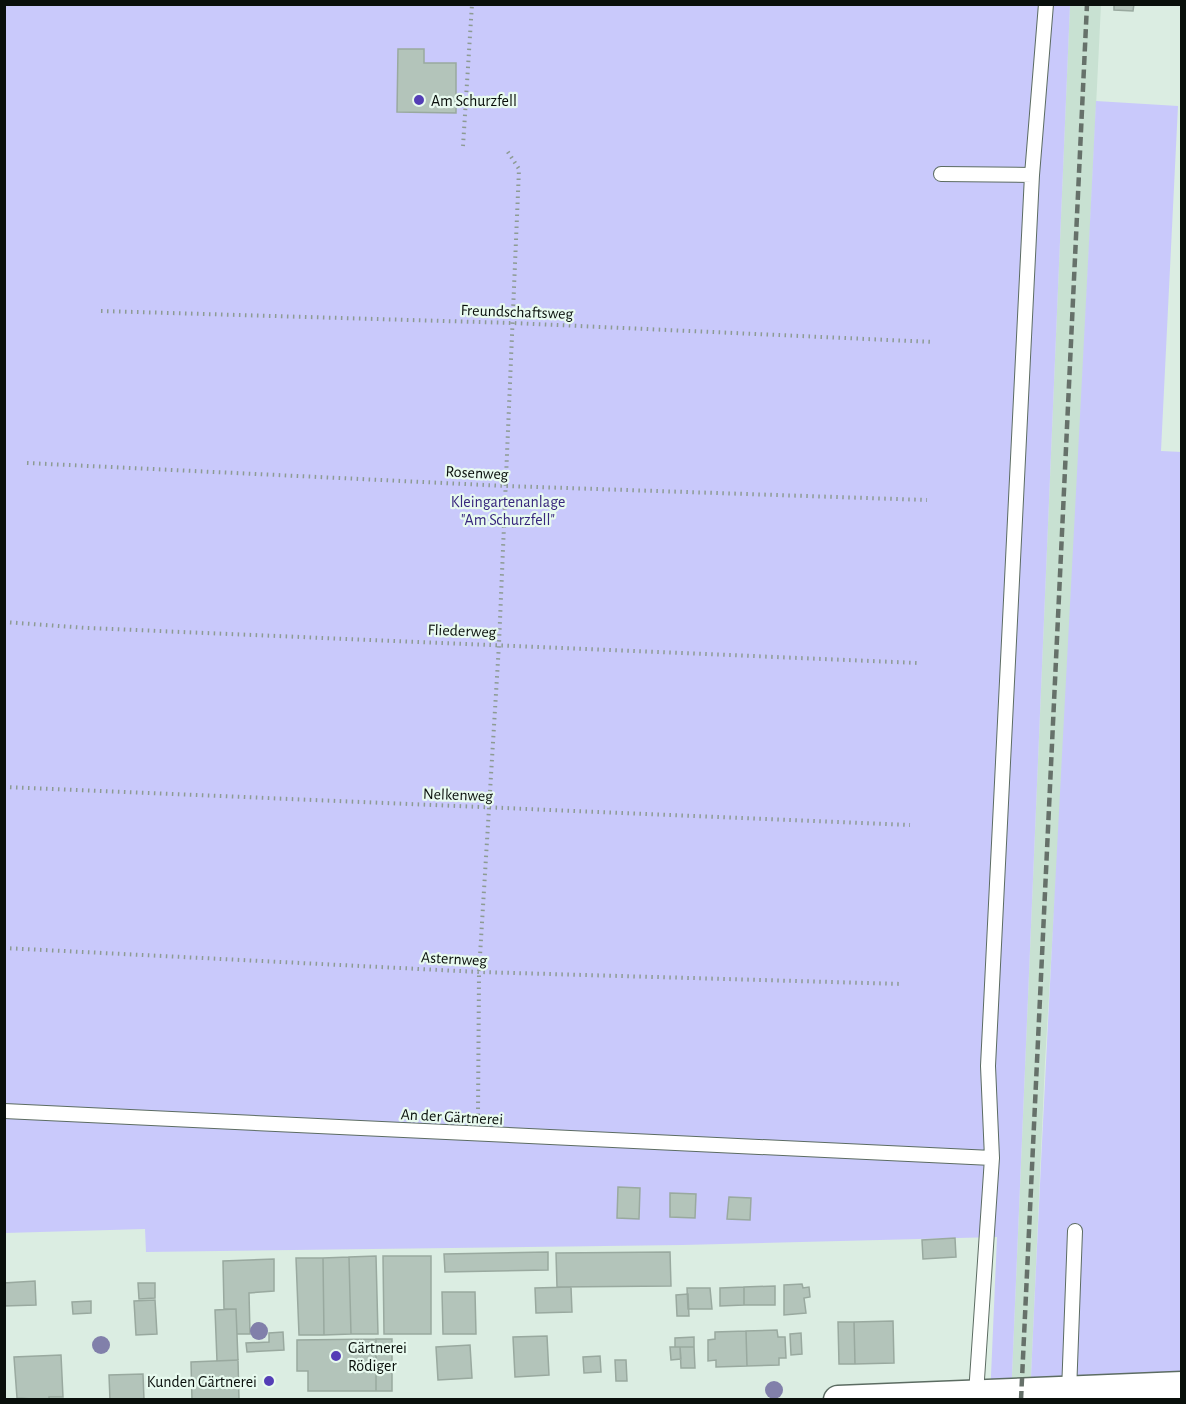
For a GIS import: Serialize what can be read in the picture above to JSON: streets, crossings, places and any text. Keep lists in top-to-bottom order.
{
  "streets": {
    "lane": ["An der Gärtnerei"],
    "path": [
      "Freundschaftsweg",
      "Rosenweg",
      "Fliederweg",
      "Nelkenweg",
      "Asternweg"
    ]
  },
  "parks": ["Kleingartenanlage \"Am Schurzfell\""],
  "places": ["Am Schurzfell", "Gärtnerei Rödiger", "Kunden Gärtnerei"]
}
